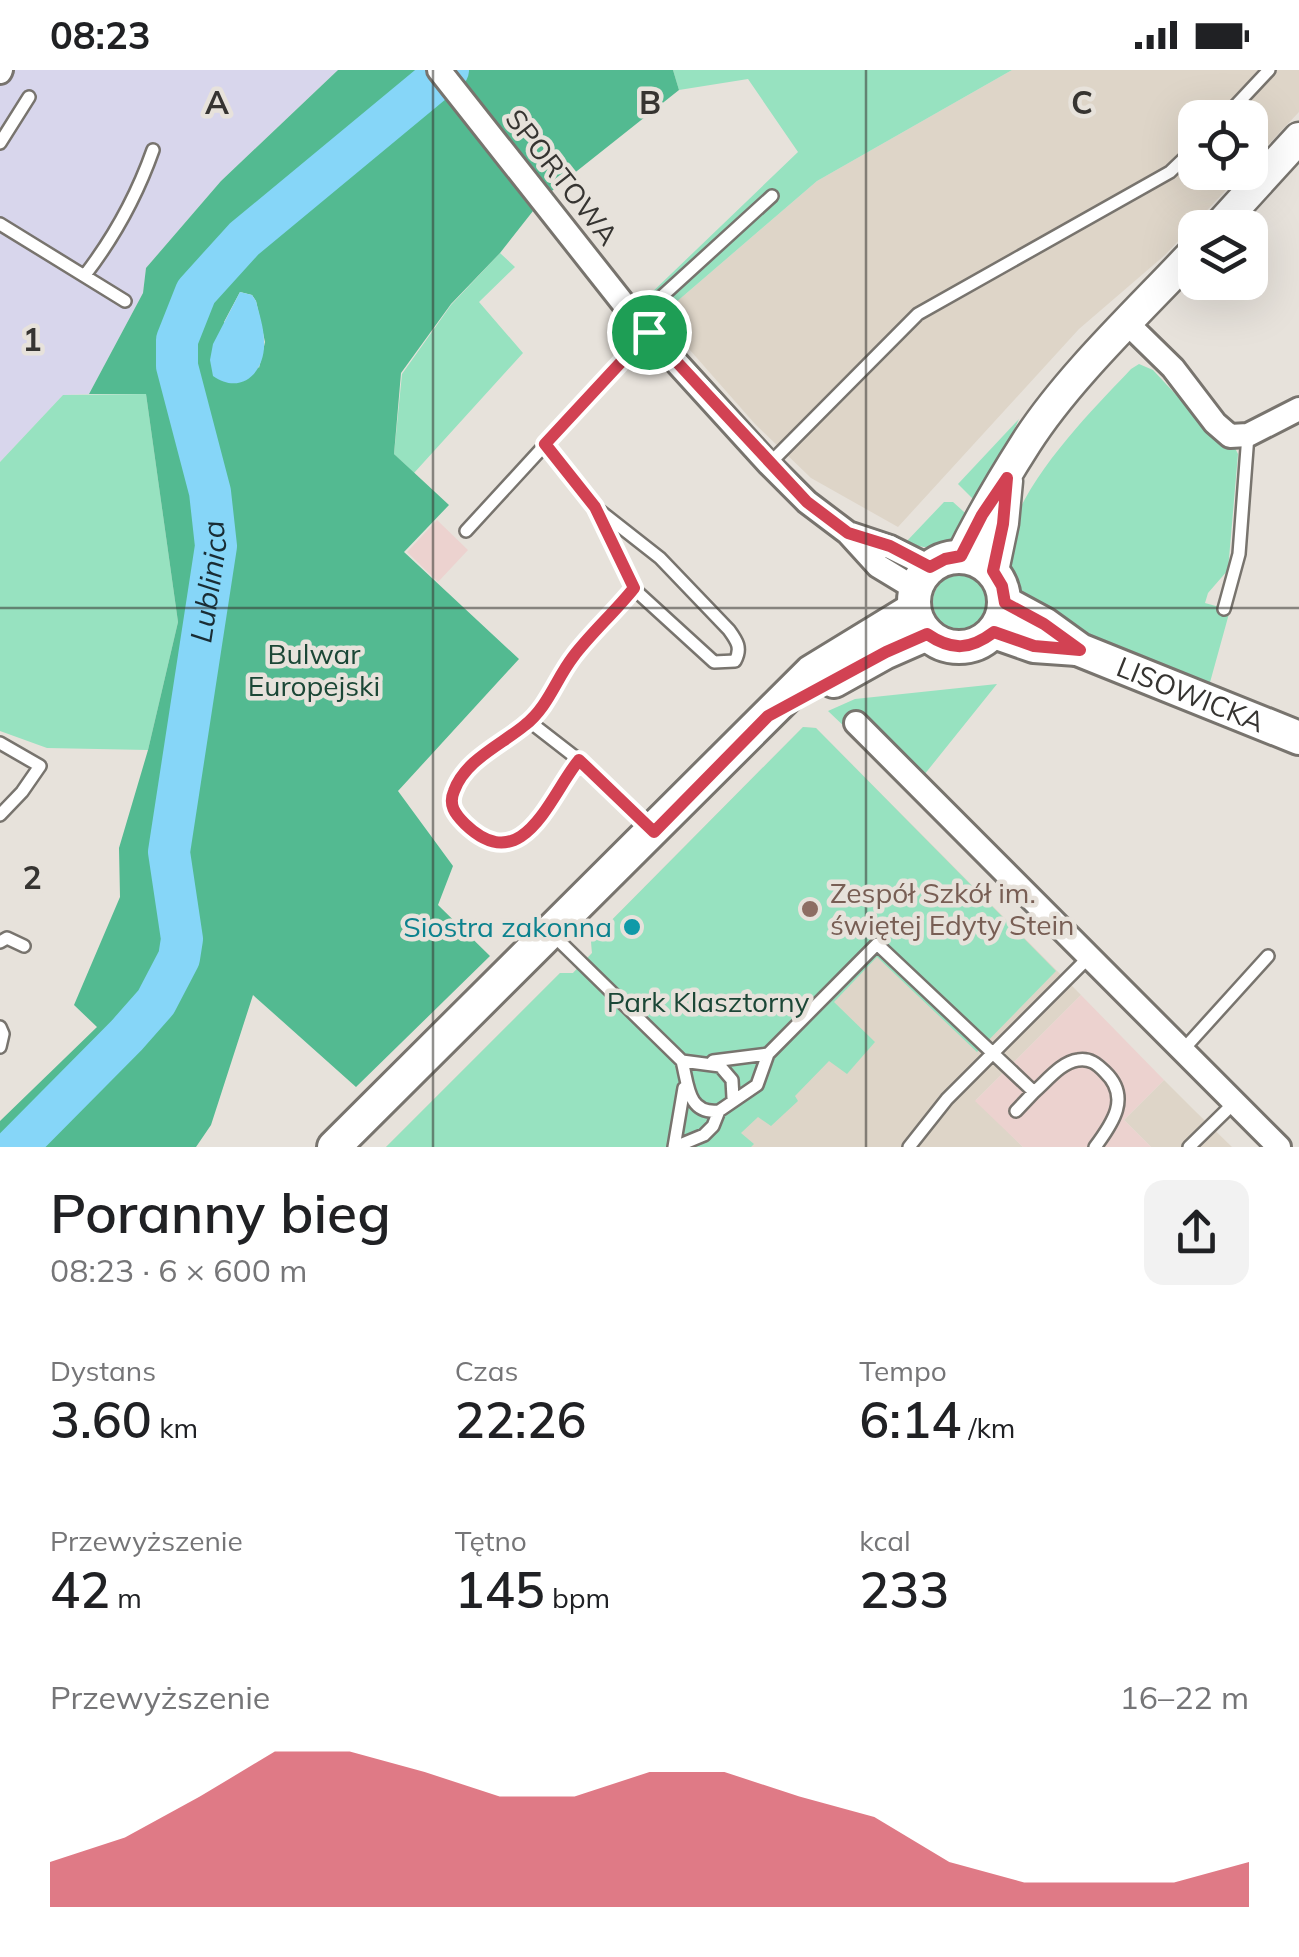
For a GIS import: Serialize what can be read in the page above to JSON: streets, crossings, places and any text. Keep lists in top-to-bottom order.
{
  "streets": {
    "main road": ["LISOWICKA"],
    "street": ["SPORTOWA"]
  },
  "crossings": [
    ["SPORTOWA", "LISOWICKA"]
  ],
  "water": ["Lublinica"],
  "parks": ["Bulwar Europejski", "Park Klasztorny"],
  "places": ["Zespół Szkół im. świętej Edyty Stein", "Siostra zakonna"],
  "page": {
    "status": "08:23",
    "heading": ["Poranny bieg", "08:23 · 6 × 600 m"],
    "stats": [
      ["Dystans", "3.60 km"],
      ["Czas", "22:26"],
      ["Tempo", "6:14 /km"],
      ["Przewyższenie", "42 m"],
      ["Tętno", "145 bpm"],
      ["kcal", "233"]
    ],
    "chart": ["Przewyższenie", "16–22 m"]
  },
  "grid": {
    "columns": ["A", "B", "C"],
    "rows": ["1", "2"]
  }
}
